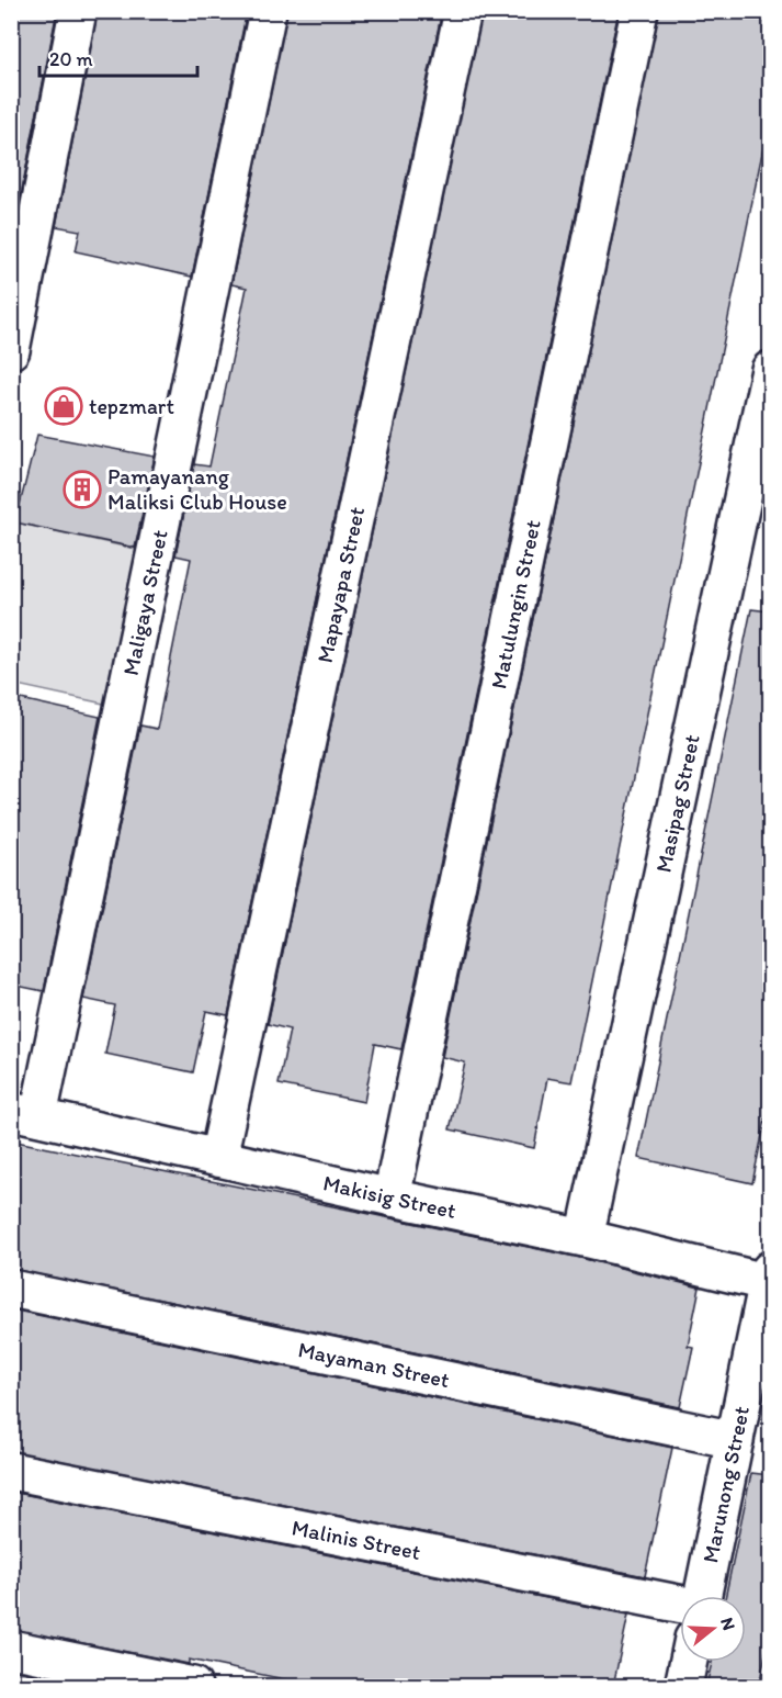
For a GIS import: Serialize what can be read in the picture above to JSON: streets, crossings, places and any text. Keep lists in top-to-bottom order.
{
  "streets": {
    "street": [
      "Mapayapa Street",
      "Maligaya Street",
      "Matulungin Street",
      "Masipag Street",
      "Makisig Street",
      "Mayaman Street",
      "Marunong Street",
      "Malinis Street"
    ]
  },
  "crossings": [
    ["Mapayapa Street", "Makisig Street"],
    ["Maligaya Street", "Makisig Street"],
    ["Matulungin Street", "Makisig Street"],
    ["Masipag Street", "Makisig Street"],
    ["Makisig Street", "Marunong Street"],
    ["Mayaman Street", "Marunong Street"]
  ],
  "places": {
    "shop": ["tepzmart"],
    "building": ["Pamayanang Maliksi Club House"]
  },
  "scale_bar": "20 m",
  "north": "right"
}
